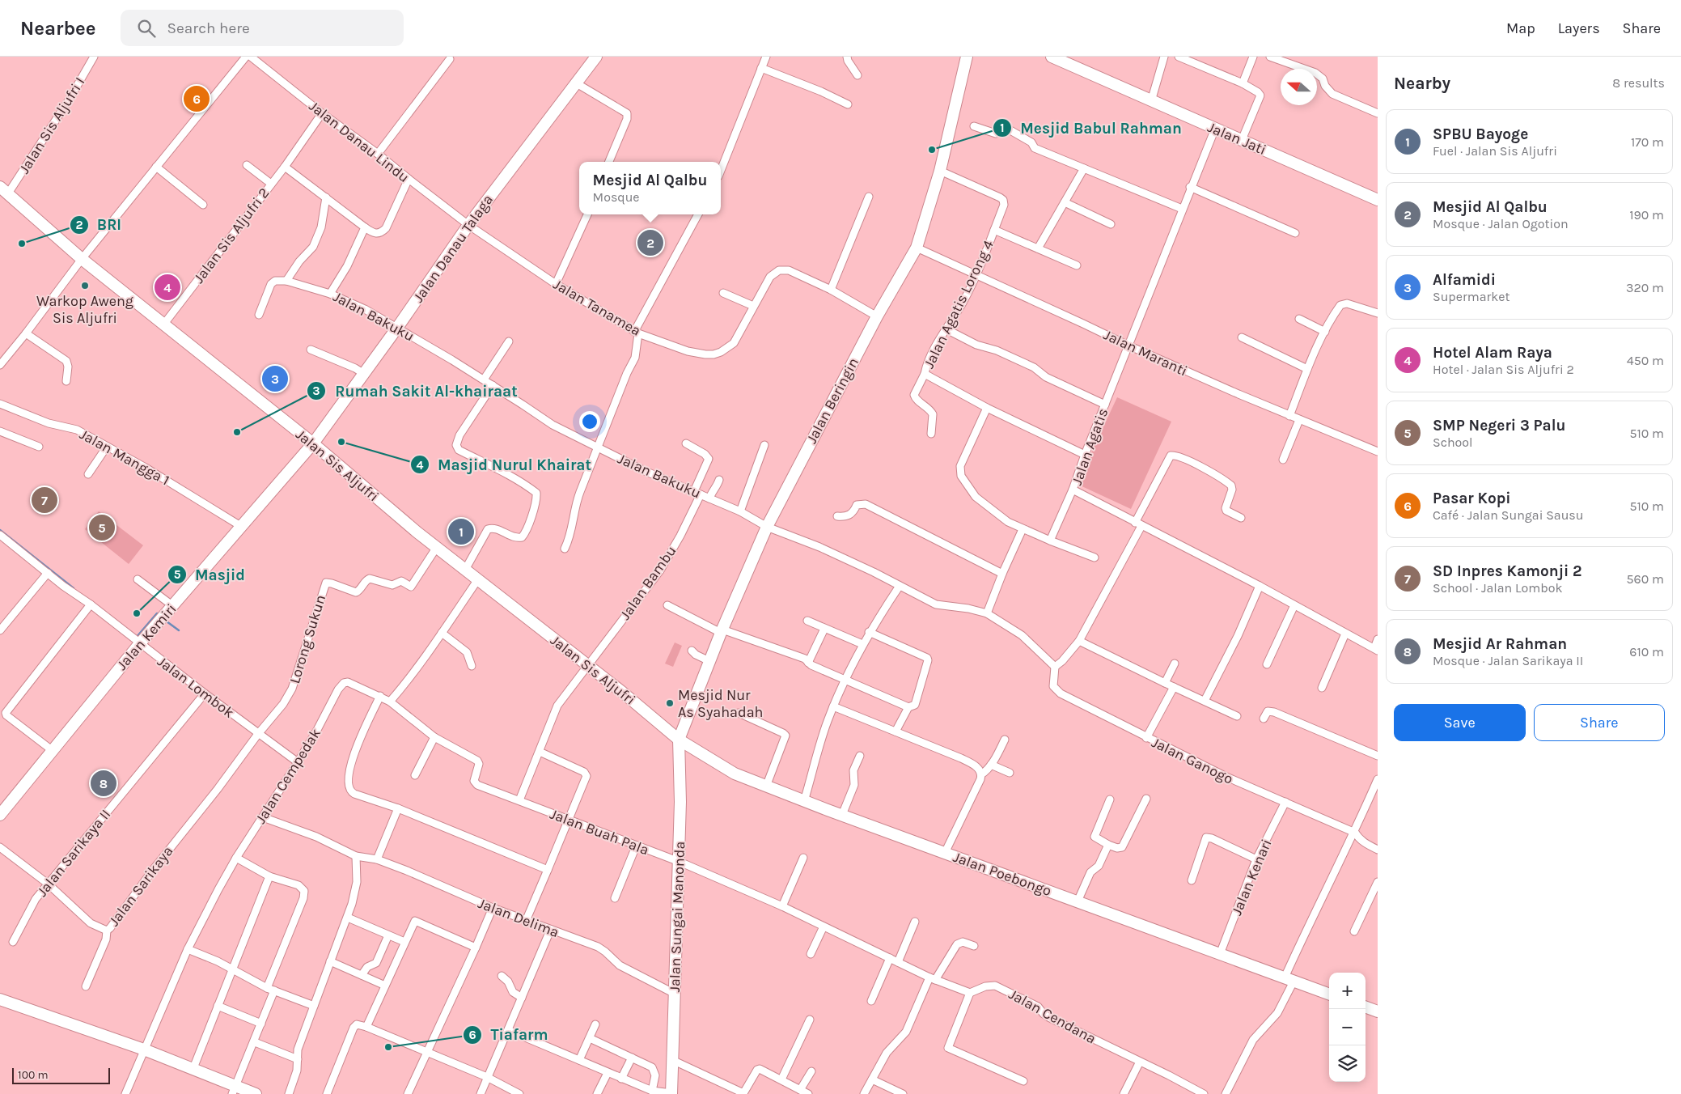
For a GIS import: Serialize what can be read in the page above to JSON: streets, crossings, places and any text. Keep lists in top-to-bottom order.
{
  "streets": {
    "street": [
      "Jalan Sis Aljufri I",
      "Jalan Jati",
      "Jalan Danau Lindu",
      "Jalan Sis Aljufri 2",
      "Jalan Danau Talaga",
      "Jalan Agatis Lorong 4",
      "Jalan Tanamea",
      "Jalan Bakuku",
      "Jalan Maranti",
      "Jalan Beringin",
      "Jalan Agatis",
      "Jalan Mangga 1",
      "Jalan Sis Aljufri",
      "Jalan Bambu",
      "Jalan Kemiri",
      "Lorong Sukun",
      "Jalan Lombok",
      "Jalan Ganogo",
      "Jalan Cempedak",
      "Jalan Buah Pala",
      "Jalan Sarikaya II",
      "Jalan Poebongo",
      "Jalan Kenari",
      "Jalan Sarikaya",
      "Jalan Sungai Manonda",
      "Jalan Delima",
      "Jalan Cendana"
    ]
  },
  "crossings": [
    ["Jalan Sis Aljufri I", "Jalan Sis Aljufri"],
    ["Jalan Jati", "Jalan Agatis"],
    ["Jalan Danau Lindu", "Jalan Sis Aljufri 2"],
    ["Jalan Danau Lindu", "Jalan Danau Talaga"],
    ["Jalan Danau Lindu", "Jalan Tanamea"],
    ["Jalan Sis Aljufri 2", "Jalan Sis Aljufri"],
    ["Jalan Danau Talaga", "Jalan Tanamea"],
    ["Jalan Danau Talaga", "Jalan Bakuku"],
    ["Jalan Danau Talaga", "Jalan Sis Aljufri"],
    ["Jalan Danau Talaga", "Jalan Kemiri"],
    ["Jalan Agatis Lorong 4", "Jalan Maranti"],
    ["Jalan Agatis Lorong 4", "Jalan Beringin"],
    ["Jalan Agatis Lorong 4", "Jalan Agatis"],
    ["Jalan Tanamea", "Jalan Beringin"],
    ["Jalan Bakuku", "Jalan Beringin"],
    ["Jalan Bakuku", "Jalan Bambu"],
    ["Jalan Bakuku", "Jalan Ganogo"],
    ["Jalan Maranti", "Jalan Beringin"],
    ["Jalan Maranti", "Jalan Agatis"],
    ["Jalan Beringin", "Jalan Sis Aljufri"],
    ["Jalan Beringin", "Jalan Poebongo"],
    ["Jalan Beringin", "Jalan Sungai Manonda"],
    ["Jalan Mangga 1", "Jalan Kemiri"],
    ["Jalan Sis Aljufri", "Jalan Bambu"],
    ["Jalan Sis Aljufri", "Jalan Kemiri"],
    ["Jalan Sis Aljufri", "Lorong Sukun"],
    ["Jalan Sis Aljufri", "Jalan Poebongo"],
    ["Jalan Sis Aljufri", "Jalan Sungai Manonda"],
    ["Jalan Kemiri", "Jalan Lombok"],
    ["Lorong Sukun", "Jalan Lombok"],
    ["Lorong Sukun", "Jalan Sarikaya"],
    ["Jalan Lombok", "Jalan Cempedak"],
    ["Jalan Lombok", "Jalan Sarikaya II"],
    ["Jalan Lombok", "Jalan Sarikaya"],
    ["Jalan Ganogo", "Jalan Kenari"],
    ["Jalan Cempedak", "Jalan Buah Pala"],
    ["Jalan Cempedak", "Jalan Delima"],
    ["Jalan Buah Pala", "Jalan Sungai Manonda"],
    ["Jalan Sarikaya II", "Jalan Sarikaya"],
    ["Jalan Poebongo", "Jalan Kenari"],
    ["Jalan Poebongo", "Jalan Sungai Manonda"],
    ["Jalan Sungai Manonda", "Jalan Delima"]
  ],
  "places": [
    "Mesjid Babul Rahman",
    "BRI",
    "Warkop Aweng Sis Aljufri",
    "Rumah Sakit Al-khairaat",
    "Masjid Nurul Khairat",
    "Masjid",
    "Mesjid Nur As Syahadah",
    "Tiafarm"
  ],
  "scale_bar": "100 m",
  "north": "left",
  "page": {
    "header": "Nearbee",
    "search": "Search here",
    "nav": ["Map", "Layers", "Share"],
    "heading": ["Nearby", "8 results"],
    "pins": [
      "6",
      "2",
      "4",
      "3",
      "7",
      "5",
      "1",
      "8"
    ],
    "list": [
      {
        "mark": "1",
        "name": "SPBU Bayoge",
        "note": "Fuel · Jalan Sis Aljufri",
        "value": "170 m"
      },
      {
        "mark": "2",
        "name": "Mesjid Al Qalbu",
        "note": "Mosque · Jalan Ogotion",
        "value": "190 m"
      },
      {
        "mark": "3",
        "name": "Alfamidi",
        "note": "Supermarket",
        "value": "320 m"
      },
      {
        "mark": "4",
        "name": "Hotel Alam Raya",
        "note": "Hotel · Jalan Sis Aljufri 2",
        "value": "450 m"
      },
      {
        "mark": "5",
        "name": "SMP Negeri 3 Palu",
        "note": "School",
        "value": "510 m"
      },
      {
        "mark": "6",
        "name": "Pasar Kopi",
        "note": "Café · Jalan Sungai Sausu",
        "value": "510 m"
      },
      {
        "mark": "7",
        "name": "SD Inpres Kamonji 2",
        "note": "School · Jalan Lombok",
        "value": "560 m"
      },
      {
        "mark": "8",
        "name": "Mesjid Ar Rahman",
        "note": "Mosque · Jalan Sarikaya II",
        "value": "610 m"
      }
    ],
    "popup": ["Mesjid Al Qalbu", "Mosque"],
    "buttons": ["Save", "Share"],
    "map_buttons": ["+", "−"],
    "scale": "100 m"
  }
}
